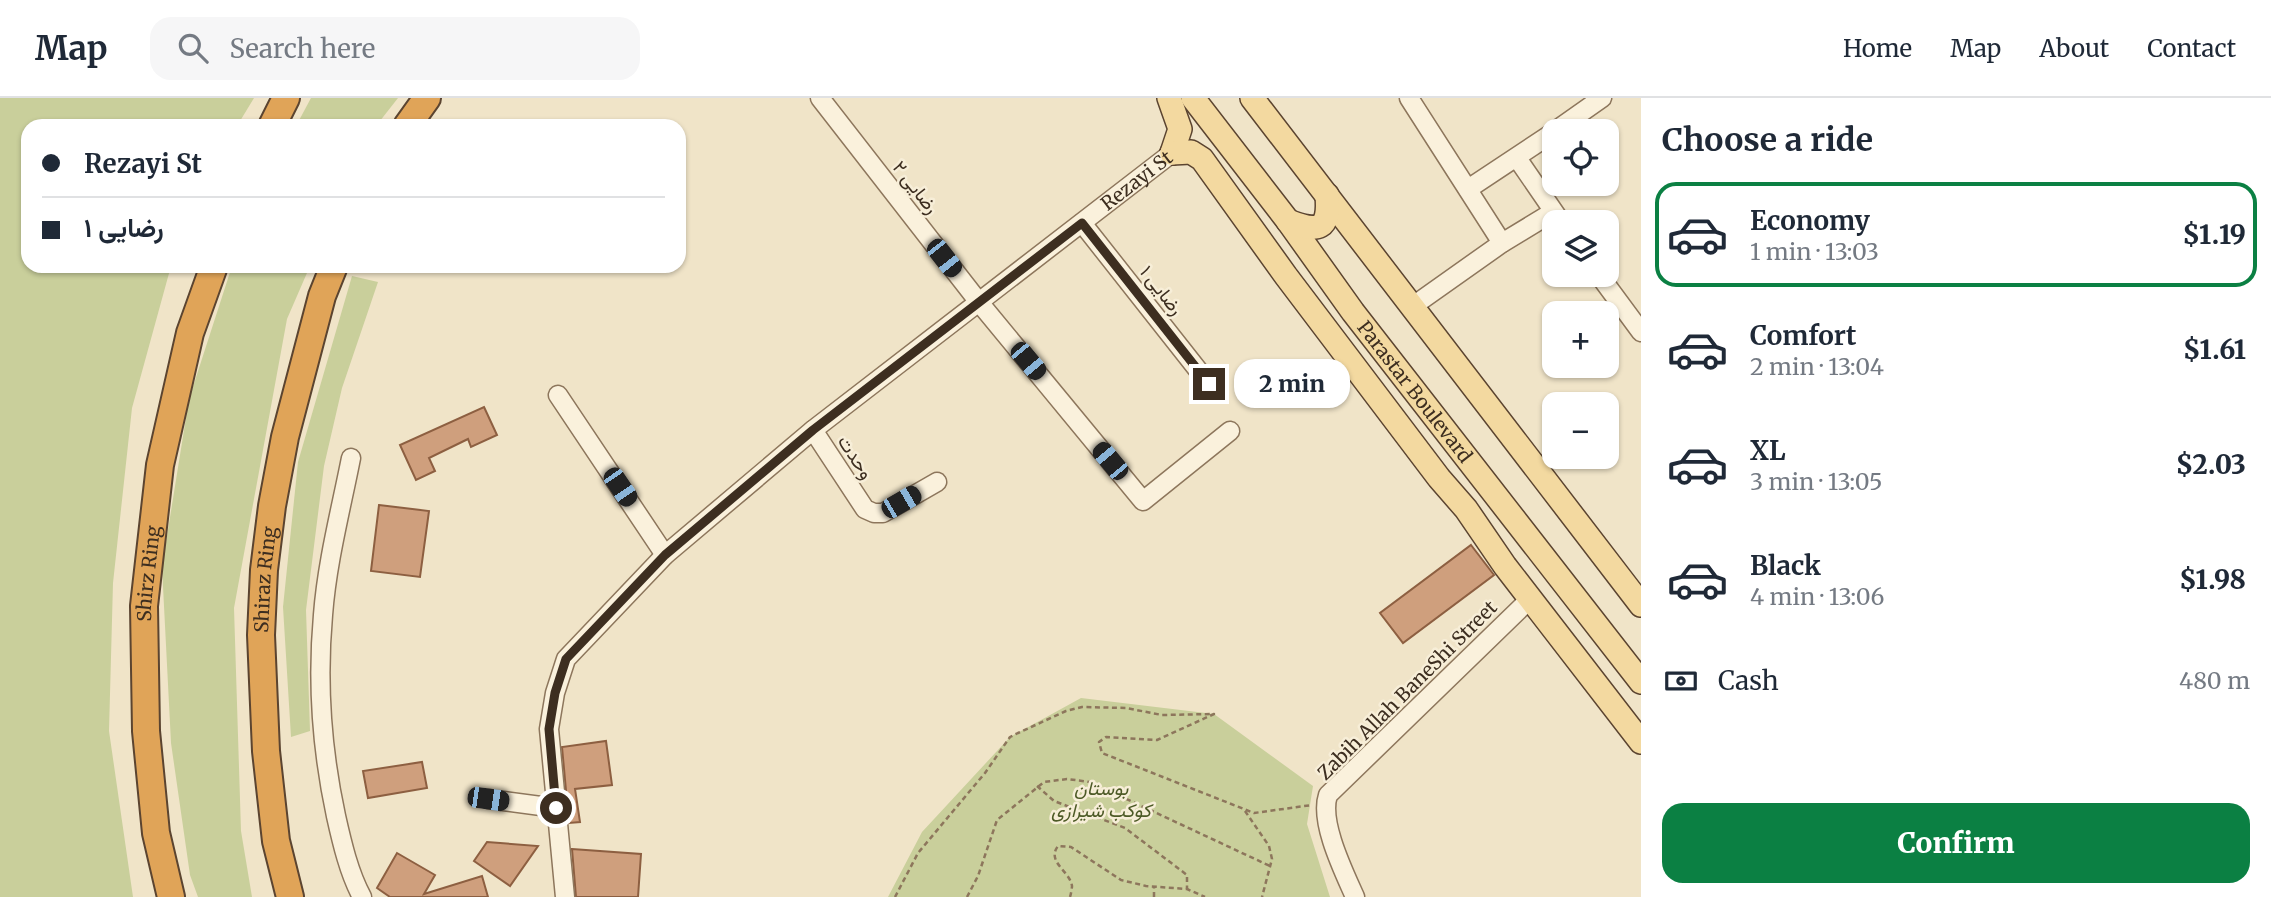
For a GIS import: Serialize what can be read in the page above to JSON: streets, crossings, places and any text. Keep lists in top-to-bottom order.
{
  "streets": {
    "highway": ["Shirz Ring", "Shiraz Ring"],
    "main road": ["Rezayi St", "Parastar Boulevard"],
    "street": [
      "رضایی ۲",
      "رضایی ۱",
      "وحدت",
      "Zabih Allah BaneShi Street"
    ]
  },
  "crossings": [
    ["Rezayi St", "رضایی ۲"],
    ["Rezayi St", "رضایی ۱"],
    ["Rezayi St", "وحدت"]
  ],
  "parks": ["بوستان کوکب شیرازی"],
  "page": {
    "header": "Map",
    "search": "Search here",
    "nav": [
      "Home",
      "Map",
      "About",
      "Contact"
    ],
    "heading": "Choose a ride",
    "map_buttons": ["+", "−"],
    "banner": ["Rezayi St", "رضایی ۱"],
    "list": [
      {
        "name": "Economy",
        "note": "1 min · 13:03",
        "value": "$1.19"
      },
      {
        "name": "Comfort",
        "note": "2 min · 13:04",
        "value": "$1.61"
      },
      {
        "name": "XL",
        "note": "3 min · 13:05",
        "value": "$2.03"
      },
      {
        "name": "Black",
        "note": "4 min · 13:06",
        "value": "$1.98"
      }
    ],
    "bubble": "2 min",
    "pay": ["Cash", "480 m"],
    "buttons": "Confirm"
  }
}
